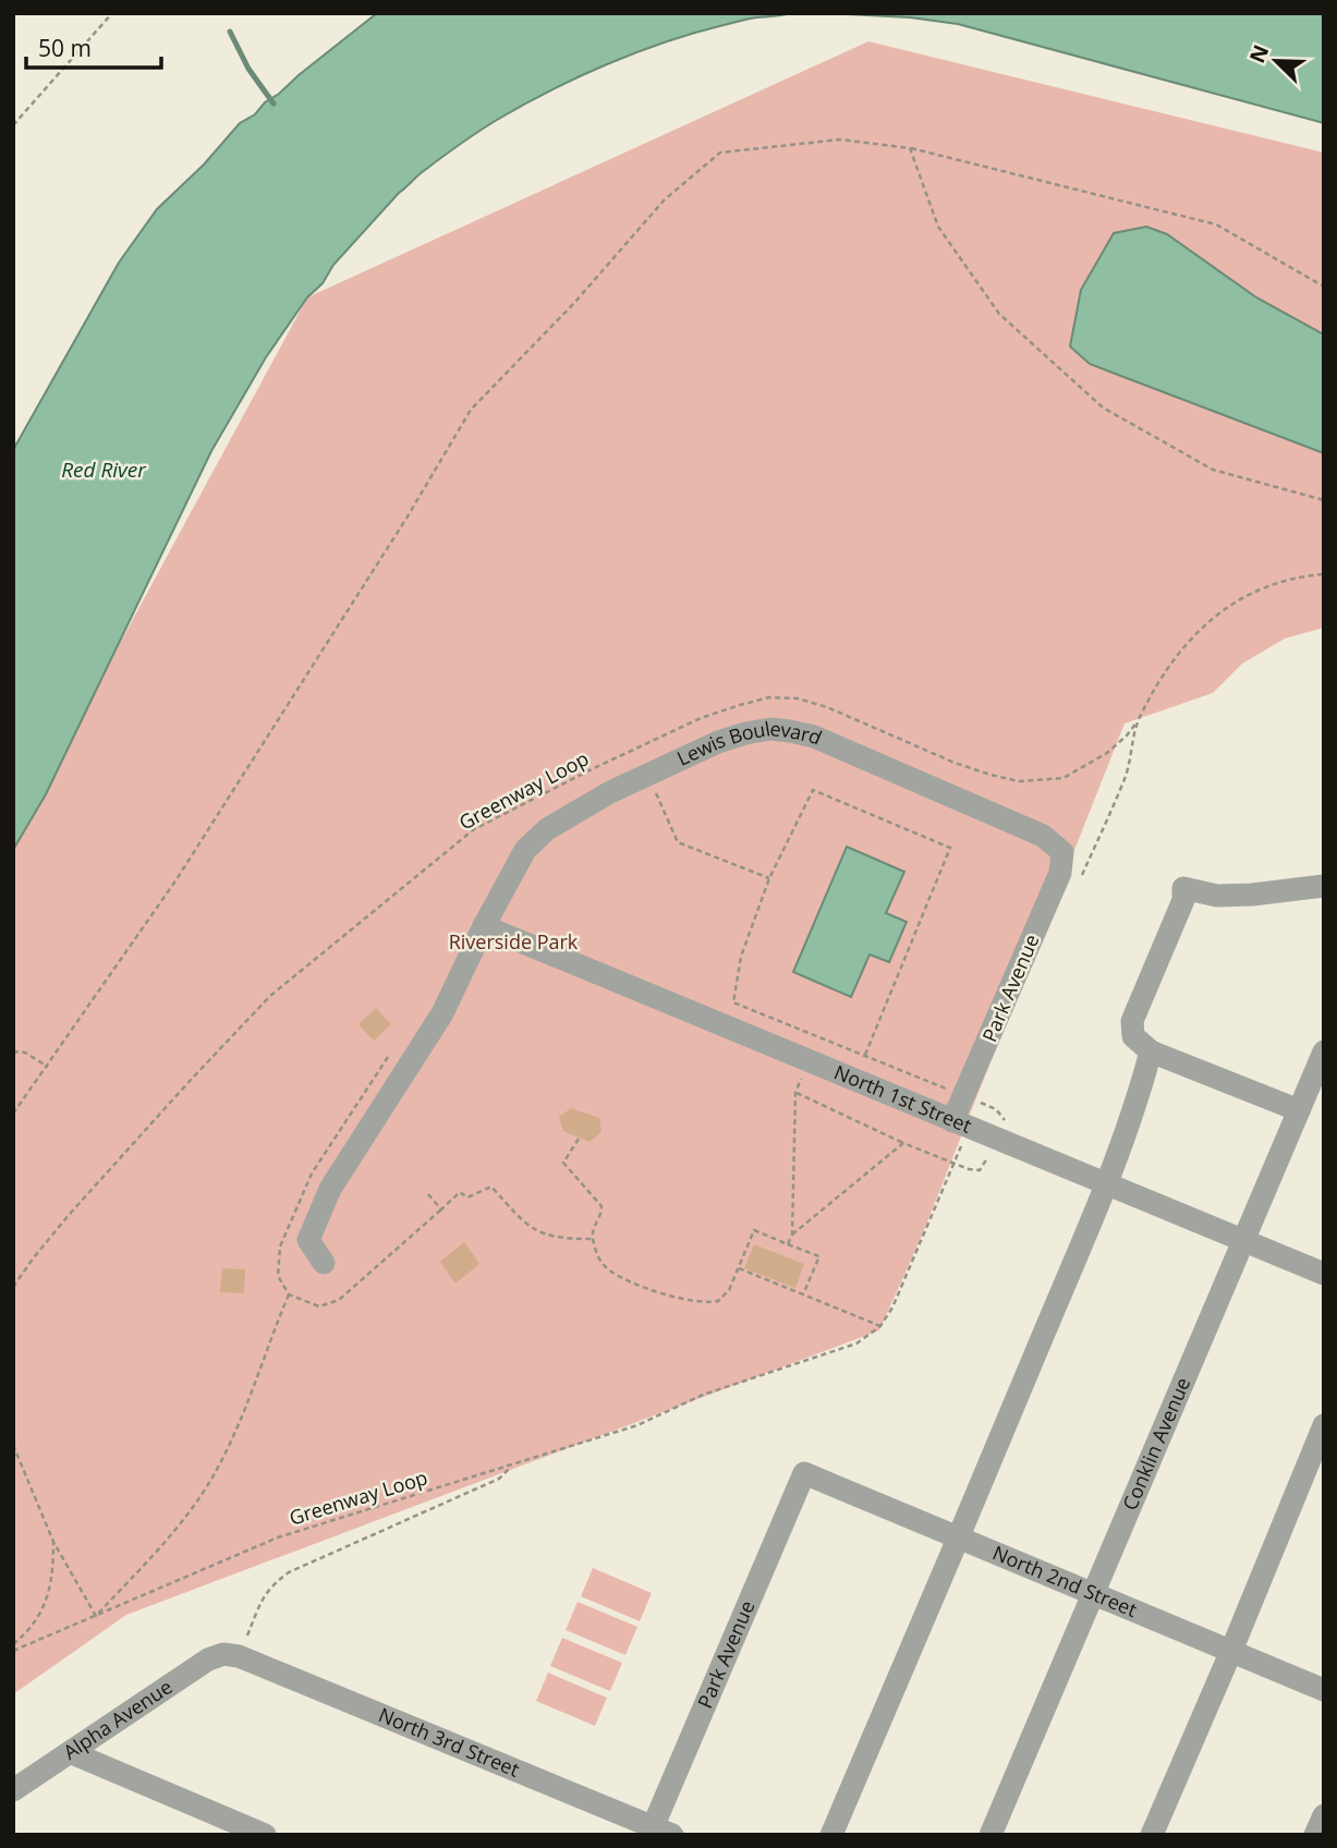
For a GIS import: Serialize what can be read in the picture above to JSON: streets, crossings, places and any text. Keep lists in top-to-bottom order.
{
  "streets": {
    "street": [
      "Lewis Boulevard",
      "Park Avenue",
      "North 1st Street",
      "Conklin Avenue",
      "North 2nd Street",
      "Alpha Avenue",
      "North 3rd Street"
    ],
    "path": ["Greenway Loop"]
  },
  "crossings": [
    ["Lewis Boulevard", "Park Avenue"],
    ["Lewis Boulevard", "North 1st Street"],
    ["Park Avenue", "North 1st Street"],
    ["Park Avenue", "North 2nd Street"],
    ["Park Avenue", "North 3rd Street"],
    ["North 1st Street", "Conklin Avenue"],
    ["Conklin Avenue", "North 2nd Street"],
    ["Alpha Avenue", "North 3rd Street"]
  ],
  "water": ["Red River"],
  "parks": ["Riverside Park"],
  "scale_bar": "50 m",
  "north": "top left"
}
